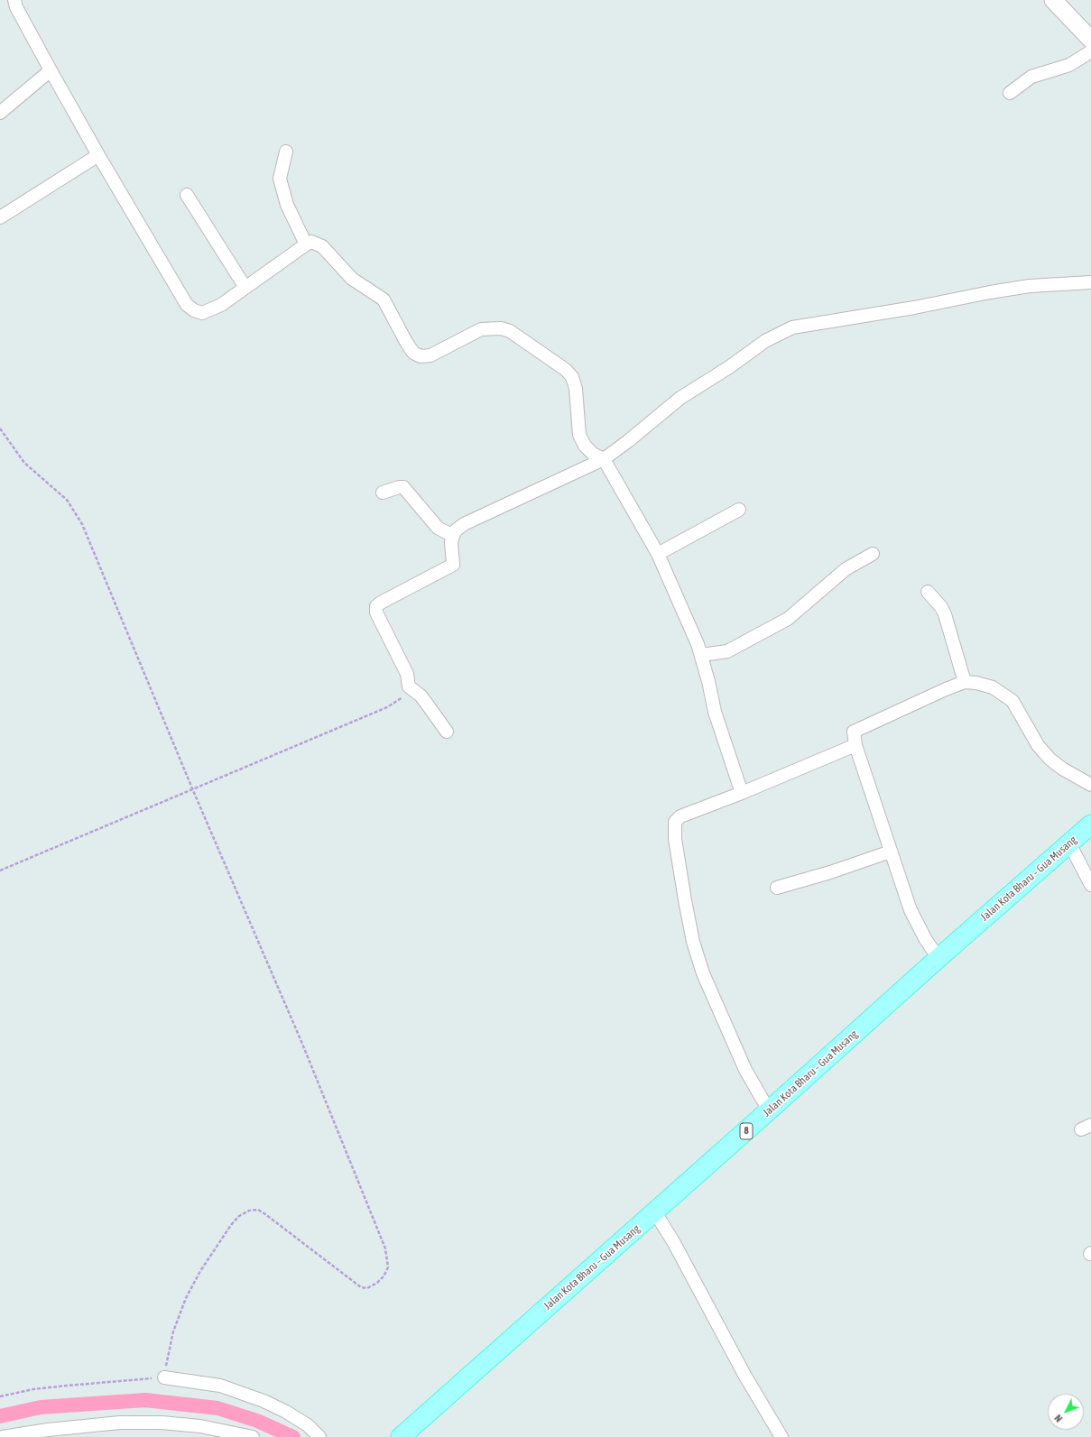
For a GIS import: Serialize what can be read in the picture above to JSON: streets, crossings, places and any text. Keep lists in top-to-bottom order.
{
  "streets": {
    "main road": ["Jalan Kota Bharu – Gua Musang", "8"]
  },
  "north": "bottom left"
}
